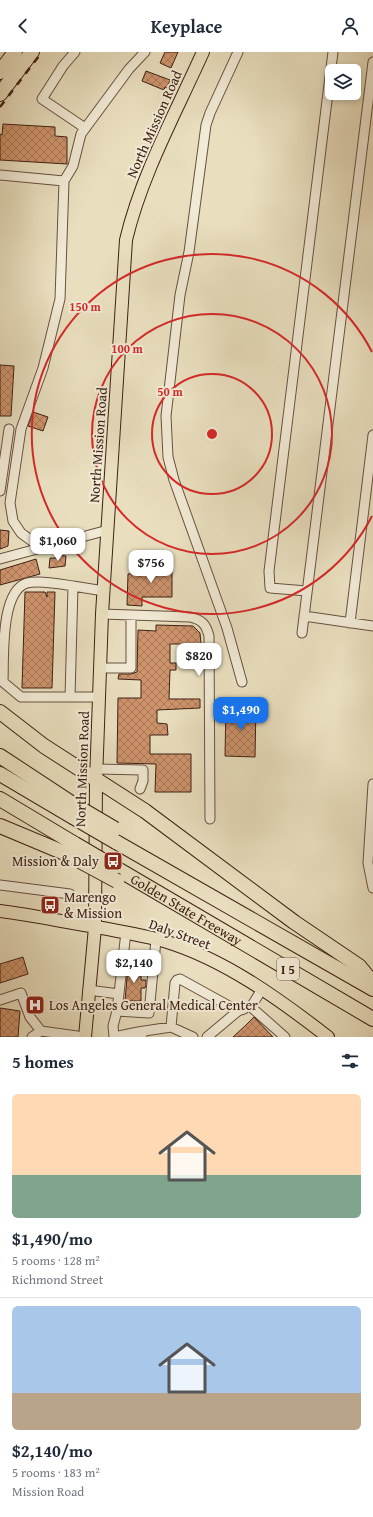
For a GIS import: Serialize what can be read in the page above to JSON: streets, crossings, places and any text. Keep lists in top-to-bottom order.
{
  "streets": {
    "highway": ["Golden State Freeway", "I 5"],
    "main road": ["North Mission Road", "Daly Street"]
  },
  "crossings": [
    ["North Mission Road", "Daly Street"]
  ],
  "places": {
    "bus stop": ["Mission & Daly", "Marengo & Mission"],
    "hospital": ["Los Angeles General Medical Center"]
  },
  "page": {
    "header": "Keyplace",
    "price": [
      "$1,060",
      "$756",
      "$820",
      "$1,490",
      "$2,140"
    ],
    "heading": "5 homes",
    "list": [
      {
        "name": "$1,490/mo",
        "note": "5 rooms · 128 m² · Richmond Street"
      },
      {
        "name": "$2,140/mo",
        "note": "5 rooms · 183 m² · Mission Road"
      }
    ]
  },
  "rings": ["150 m", "100 m", "50 m"]
}
